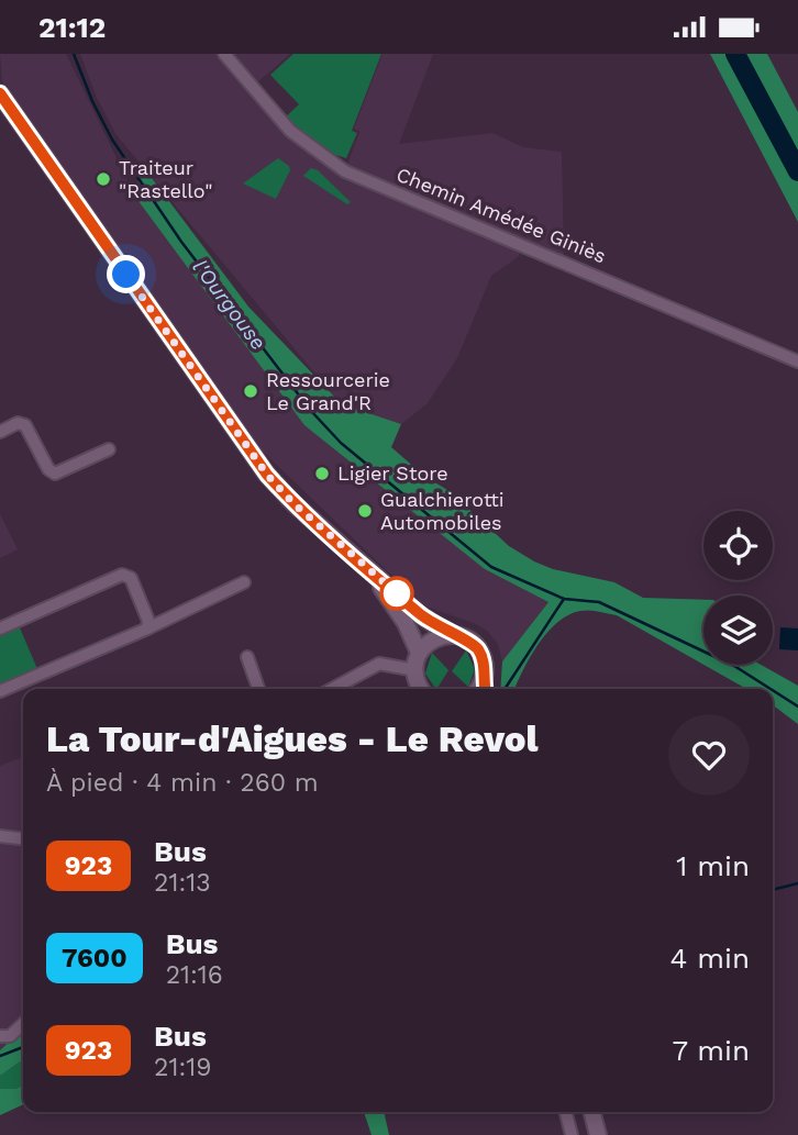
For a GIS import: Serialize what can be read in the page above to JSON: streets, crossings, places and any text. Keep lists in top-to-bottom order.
{
  "streets": {
    "street": ["Chemin Amédée Giniès"]
  },
  "water": ["l'Ourgouse"],
  "places": [
    "Traiteur \"Rastello\"",
    "Ressourcerie Le Grand'R",
    "Ligier Store",
    "Gualchierotti Automobiles"
  ],
  "lines": ["bus line 923"],
  "page": {
    "status": "21:12",
    "heading": ["La Tour-d'Aigues - Le Revol", "À pied · 4 min · 260 m"],
    "list": [
      {
        "mark": "923",
        "name": "Bus",
        "note": "21:13",
        "value": "1 min"
      },
      {
        "mark": "7600",
        "name": "Bus",
        "note": "21:16",
        "value": "4 min"
      },
      {
        "mark": "923",
        "name": "Bus",
        "note": "21:19",
        "value": "7 min"
      }
    ]
  }
}
